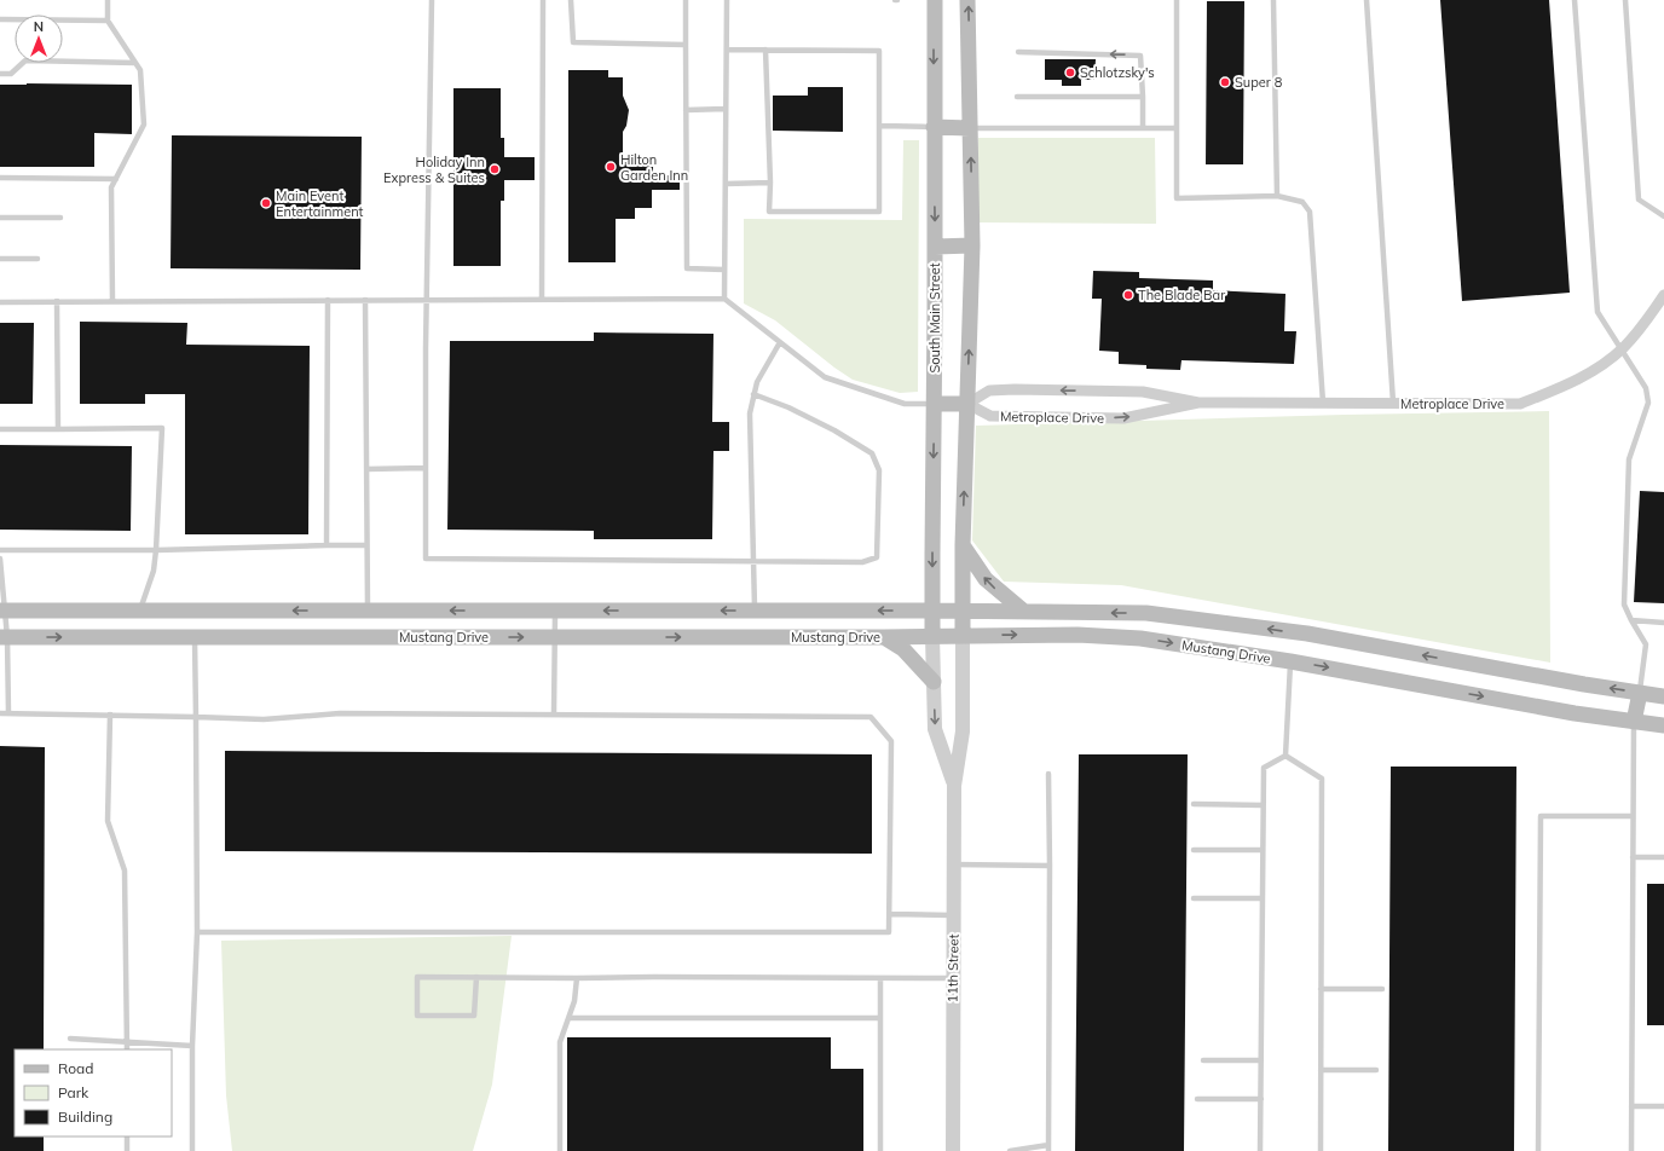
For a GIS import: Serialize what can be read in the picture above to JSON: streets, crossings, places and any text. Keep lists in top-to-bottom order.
{
  "streets": {
    "main road": ["South Main Street", "Mustang Drive"],
    "street": ["Metroplace Drive", "11th Street"]
  },
  "crossings": [
    ["South Main Street", "Mustang Drive"],
    ["South Main Street", "11th Street"],
    ["Mustang Drive", "11th Street"]
  ],
  "places": [
    "Schlotzsky's",
    "Super 8",
    "Hilton Garden Inn",
    "Holiday Inn Express & Suites",
    "Main Event Entertainment",
    "The Blade Bar"
  ],
  "legend": ["Road", "Park", "Building"],
  "north": "top"
}
